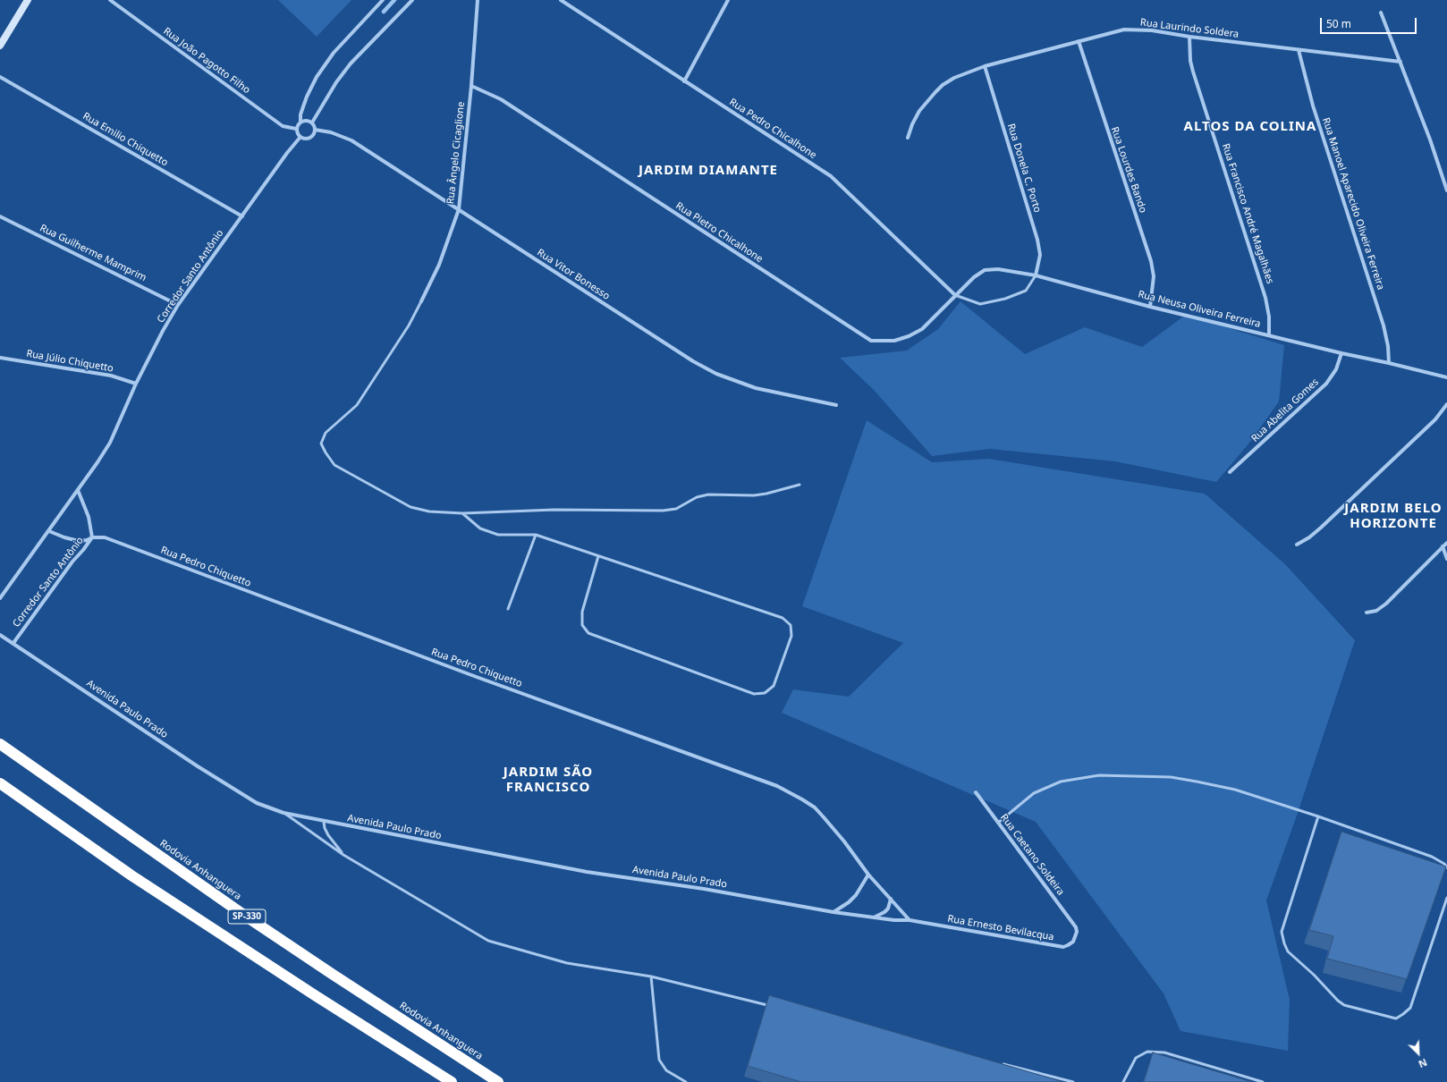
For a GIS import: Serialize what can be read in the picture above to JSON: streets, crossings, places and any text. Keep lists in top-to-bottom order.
{
  "streets": {
    "highway": ["Rodovia Anhanguera", "SP-330"],
    "street": [
      "Rua Laurindo Soldera",
      "Rua João Pagotto Filho",
      "Rua Pedro Chicalhone",
      "Rua Emilio Chiquetto",
      "Rua Ângelo Cicaglione",
      "Rua Donela C. Porto",
      "Rua Lourdes Bando",
      "Rua Manoel Aparecido Oliveira Ferreira",
      "Rua Francisco André Magalhães",
      "Rua Pietro Chicalhone",
      "Rua Guilherme Mamprim",
      "Rua Vitor Bonesso",
      "Corredor Santo Antônio",
      "Rua Neusa Oliveira Ferreira",
      "Rua Júlio Chiquetto",
      "Rua Abelita Gomes",
      "Rua Pedro Chiquetto",
      "Avenida Paulo Prado",
      "Rua Caetano Soldeira",
      "Rua Ernesto Bevilacqua"
    ]
  },
  "crossings": [
    ["Rua Laurindo Soldera", "Rua Donela C. Porto"],
    ["Rua Laurindo Soldera", "Rua Lourdes Bando"],
    ["Rua Laurindo Soldera", "Rua Manoel Aparecido Oliveira Ferreira"],
    ["Rua Laurindo Soldera", "Rua Francisco André Magalhães"],
    ["Rua João Pagotto Filho", "Rua Vitor Bonesso"],
    ["Rua João Pagotto Filho", "Corredor Santo Antônio"],
    ["Rua Pedro Chicalhone", "Rua Pietro Chicalhone"],
    ["Rua Pedro Chicalhone", "Rua Neusa Oliveira Ferreira"],
    ["Rua Emilio Chiquetto", "Corredor Santo Antônio"],
    ["Rua Ângelo Cicaglione", "Rua Pietro Chicalhone"],
    ["Rua Ângelo Cicaglione", "Rua Vitor Bonesso"],
    ["Rua Donela C. Porto", "Rua Neusa Oliveira Ferreira"],
    ["Rua Lourdes Bando", "Rua Neusa Oliveira Ferreira"],
    ["Rua Manoel Aparecido Oliveira Ferreira", "Rua Neusa Oliveira Ferreira"],
    ["Rua Francisco André Magalhães", "Rua Neusa Oliveira Ferreira"],
    ["Rua Pietro Chicalhone", "Rua Neusa Oliveira Ferreira"],
    ["Rua Guilherme Mamprim", "Corredor Santo Antônio"],
    ["Rua Vitor Bonesso", "Corredor Santo Antônio"],
    ["Corredor Santo Antônio", "Rua Júlio Chiquetto"],
    ["Corredor Santo Antônio", "Rua Pedro Chiquetto"],
    ["Corredor Santo Antônio", "Avenida Paulo Prado"],
    ["Rua Neusa Oliveira Ferreira", "Rua Abelita Gomes"],
    ["Avenida Paulo Prado", "Rua Ernesto Bevilacqua"],
    ["Rua Caetano Soldeira", "Rua Ernesto Bevilacqua"]
  ],
  "districts": [
    "ALTOS DA COLINA",
    "JARDIM DIAMANTE",
    "JARDIM BELO HORIZONTE",
    "JARDIM SÃO FRANCISCO"
  ],
  "scale_bar": "50 m",
  "north": "bottom right"
}
